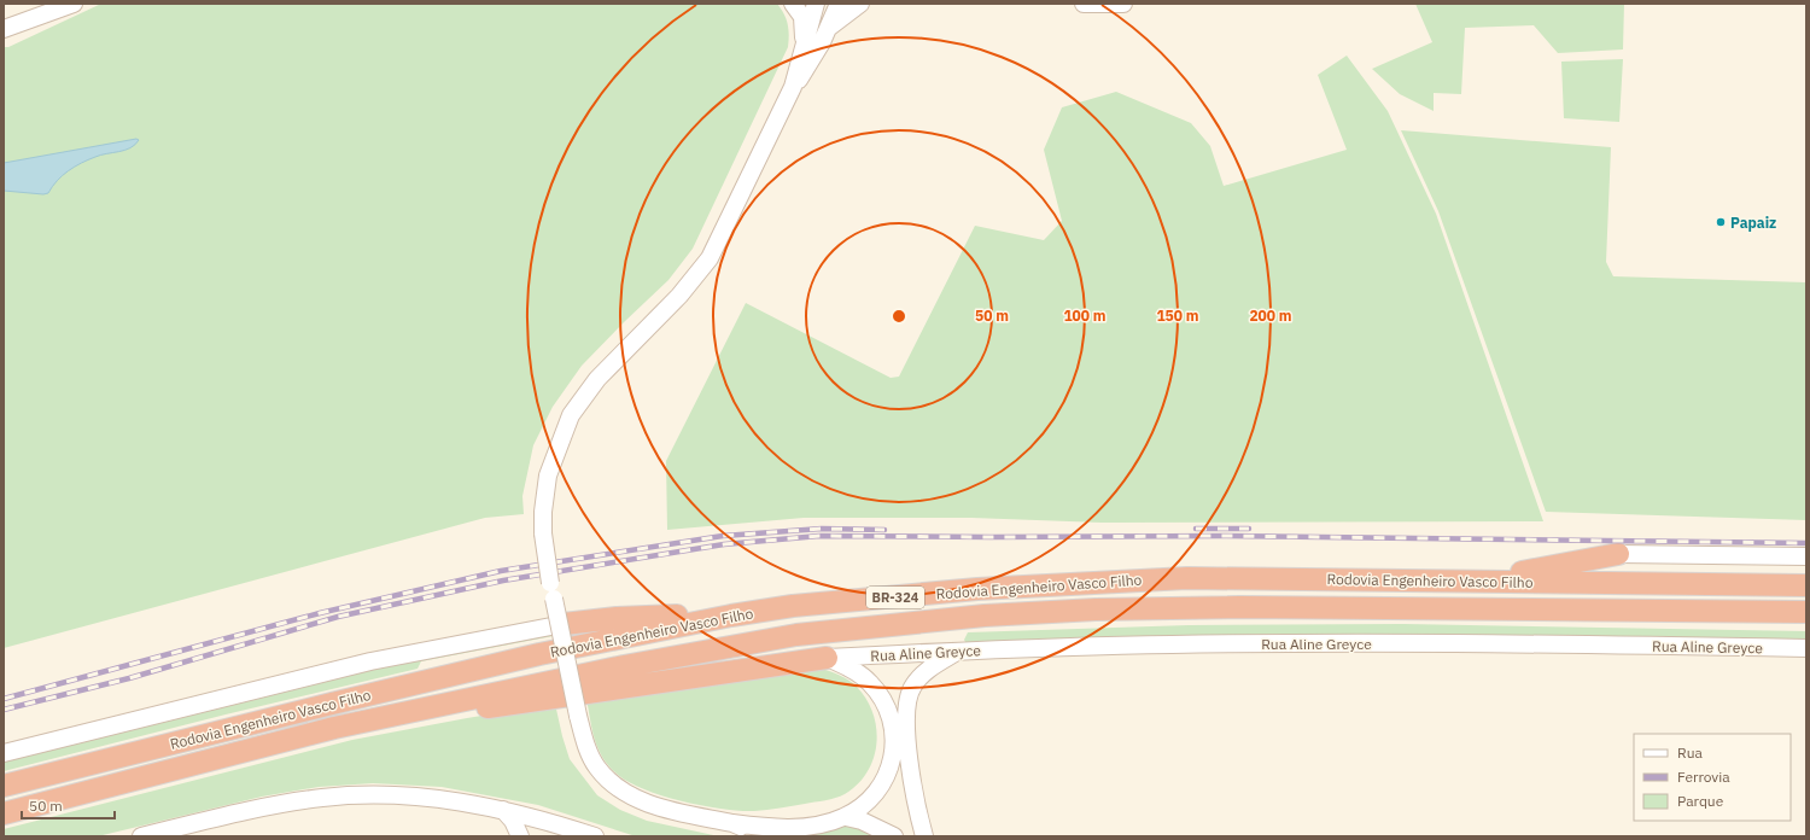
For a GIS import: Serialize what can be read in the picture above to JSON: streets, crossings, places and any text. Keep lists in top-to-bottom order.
{
  "streets": {
    "highway": ["Rodovia Engenheiro Vasco Filho", "BR-324"],
    "main road": ["Rua Aline Greyce"]
  },
  "places": ["Papaiz"],
  "legend": ["Rua", "Ferrovia", "Parque"],
  "scale_bar": "50 m",
  "rings": [
    "50 m",
    "100 m",
    "150 m",
    "200 m"
  ]
}
